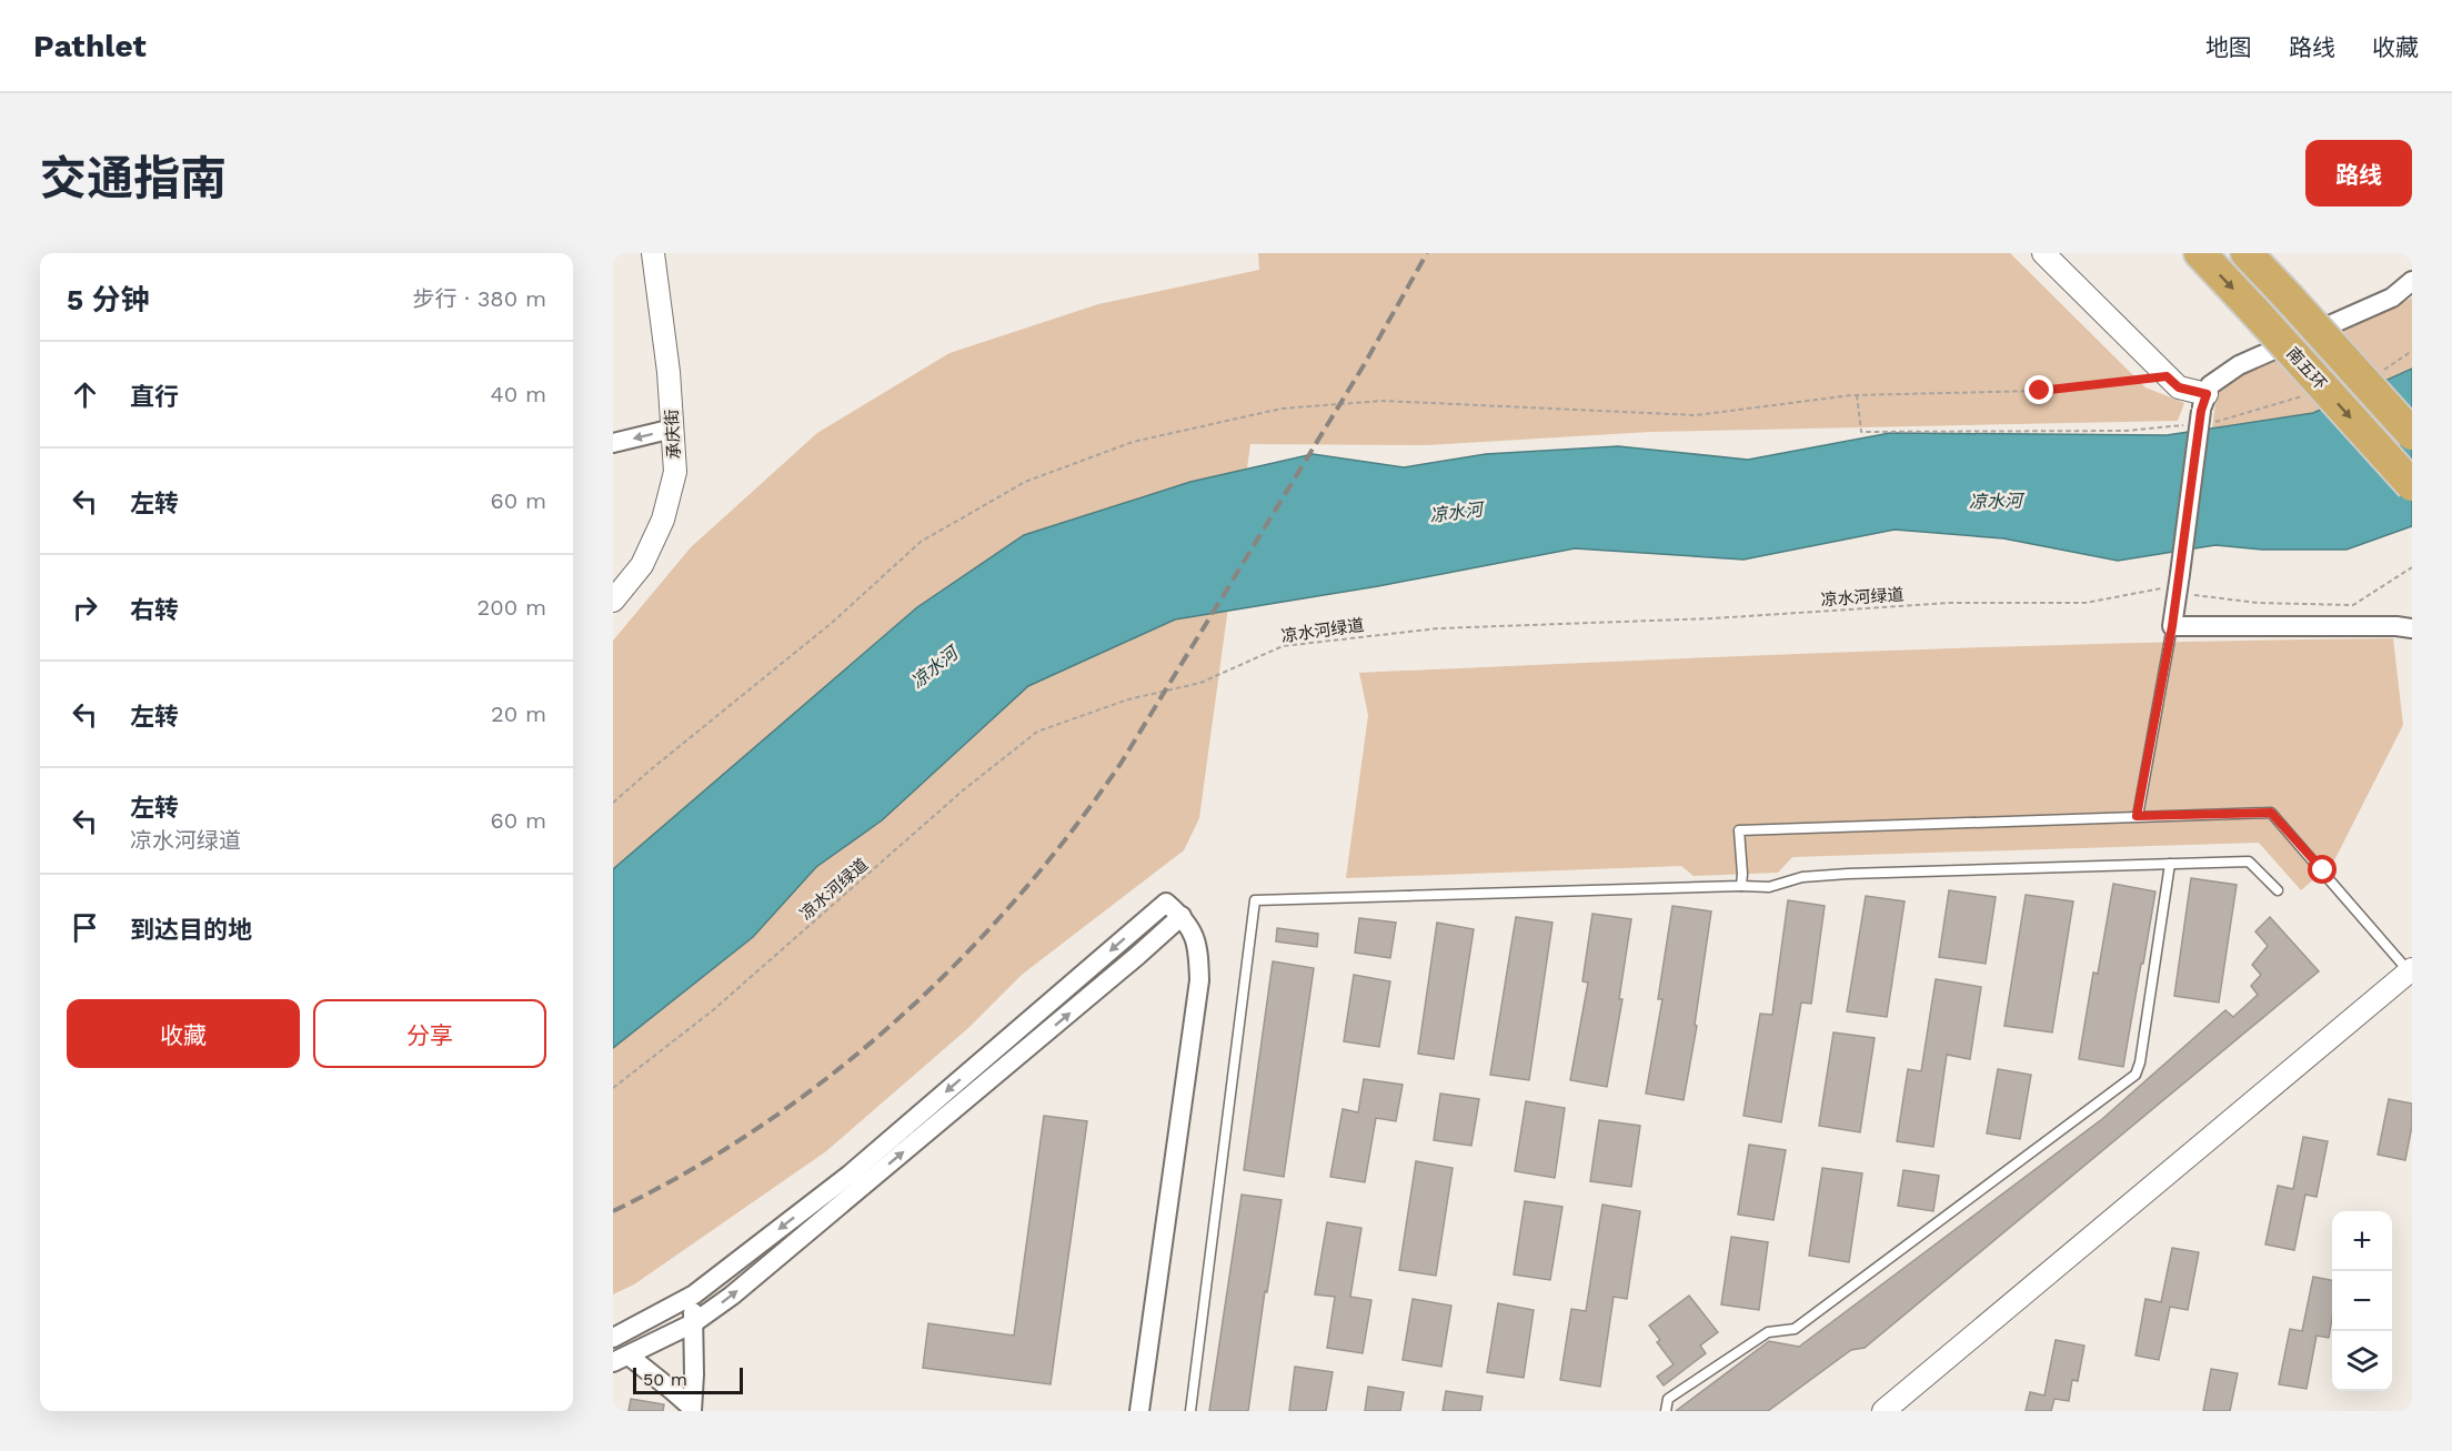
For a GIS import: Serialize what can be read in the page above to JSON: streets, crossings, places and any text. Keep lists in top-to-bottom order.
{
  "streets": {
    "highway": ["南五环"],
    "street": ["承庆街"],
    "path": ["凉水河绿道"]
  },
  "water": ["凉水河"],
  "scale_bar": "50 m",
  "page": {
    "header": "Pathlet",
    "nav": ["地图", "路线", "收藏"],
    "title": "交通指南",
    "buttons": [
      "路线",
      ["收藏", "分享"]
    ],
    "heading": ["5 分钟", "步行 · 380 m"],
    "list": [
      ["直行", "40 m"],
      ["左转", "60 m"],
      ["右转", "200 m"],
      ["左转", "20 m"],
      ["左转", "凉水河绿道", "60 m"],
      "到达目的地"
    ],
    "map_buttons": ["+", "−"],
    "scale": "50 m"
  }
}
